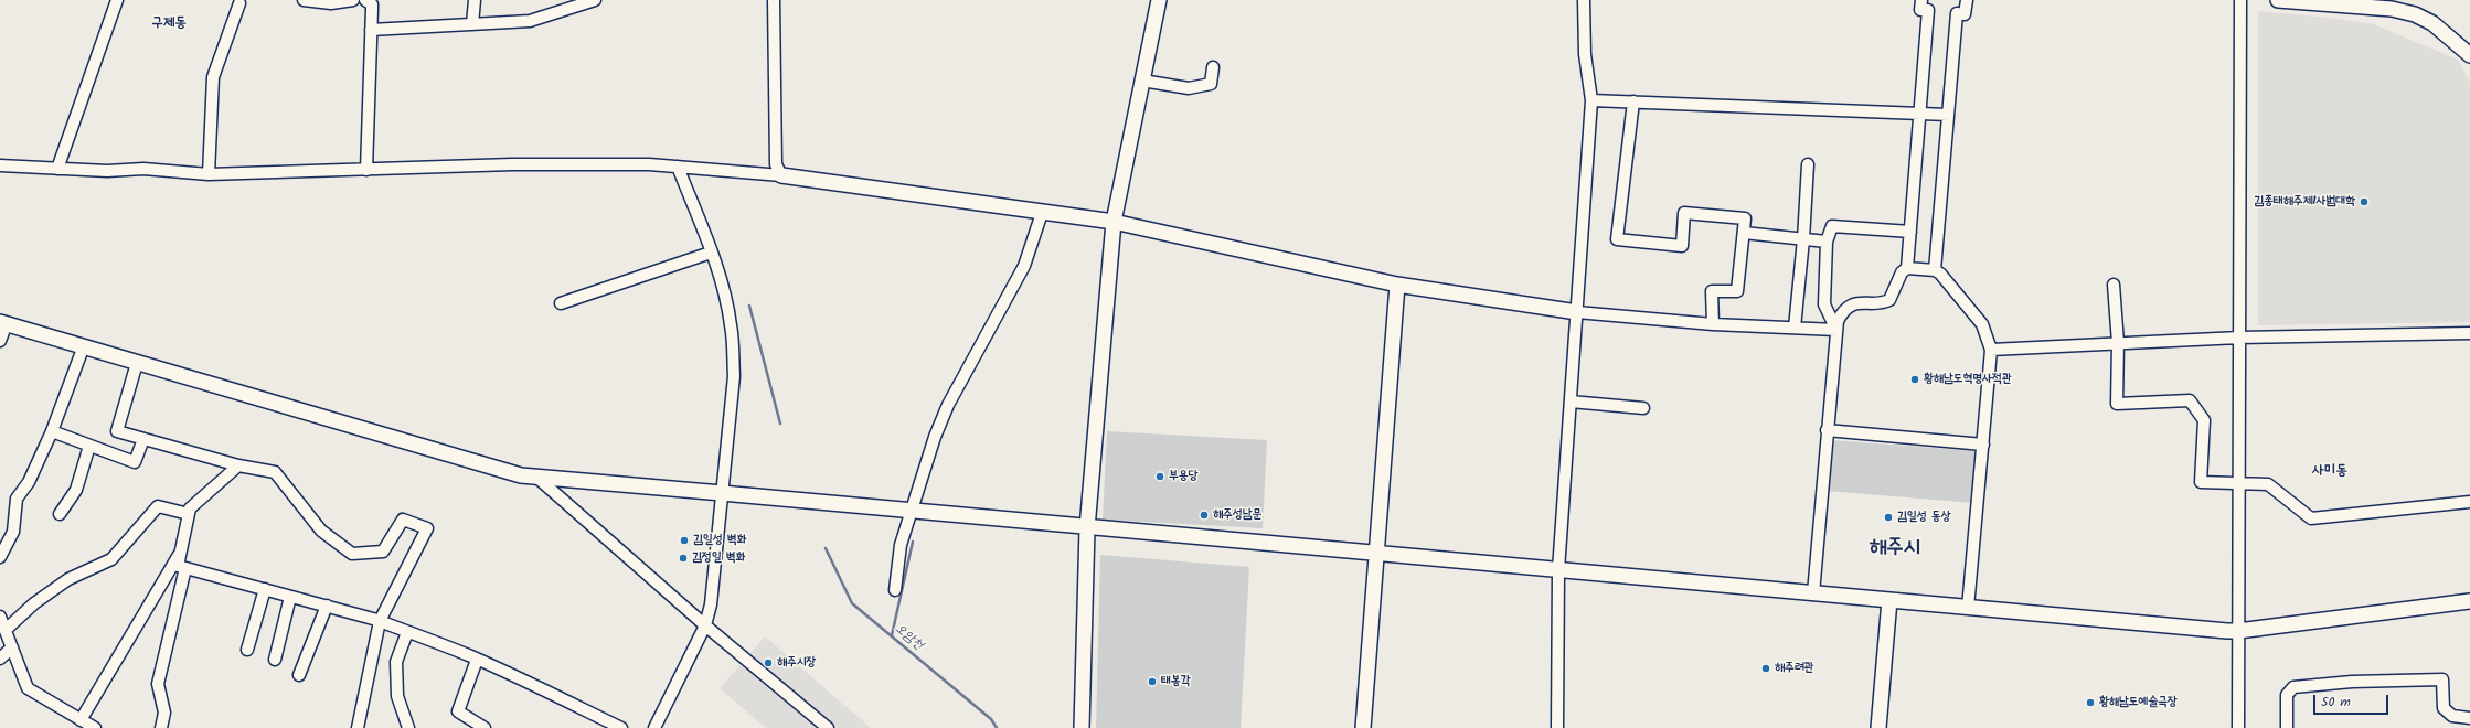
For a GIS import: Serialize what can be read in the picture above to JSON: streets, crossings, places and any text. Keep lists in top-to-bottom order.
{
  "districts": ["구제동", "사미동", "해주시"],
  "water": ["오암천"],
  "places": [
    "김종태해주제1사범대학",
    "황해남도혁명사적관",
    "부용당",
    "해주성남문",
    "김일성 동상",
    "김일성 벽화",
    "김정일 벽화",
    "해주시장",
    "해주려관",
    "태봉각",
    "황해남도예술극장"
  ],
  "scale_bar": "50 m"
}
